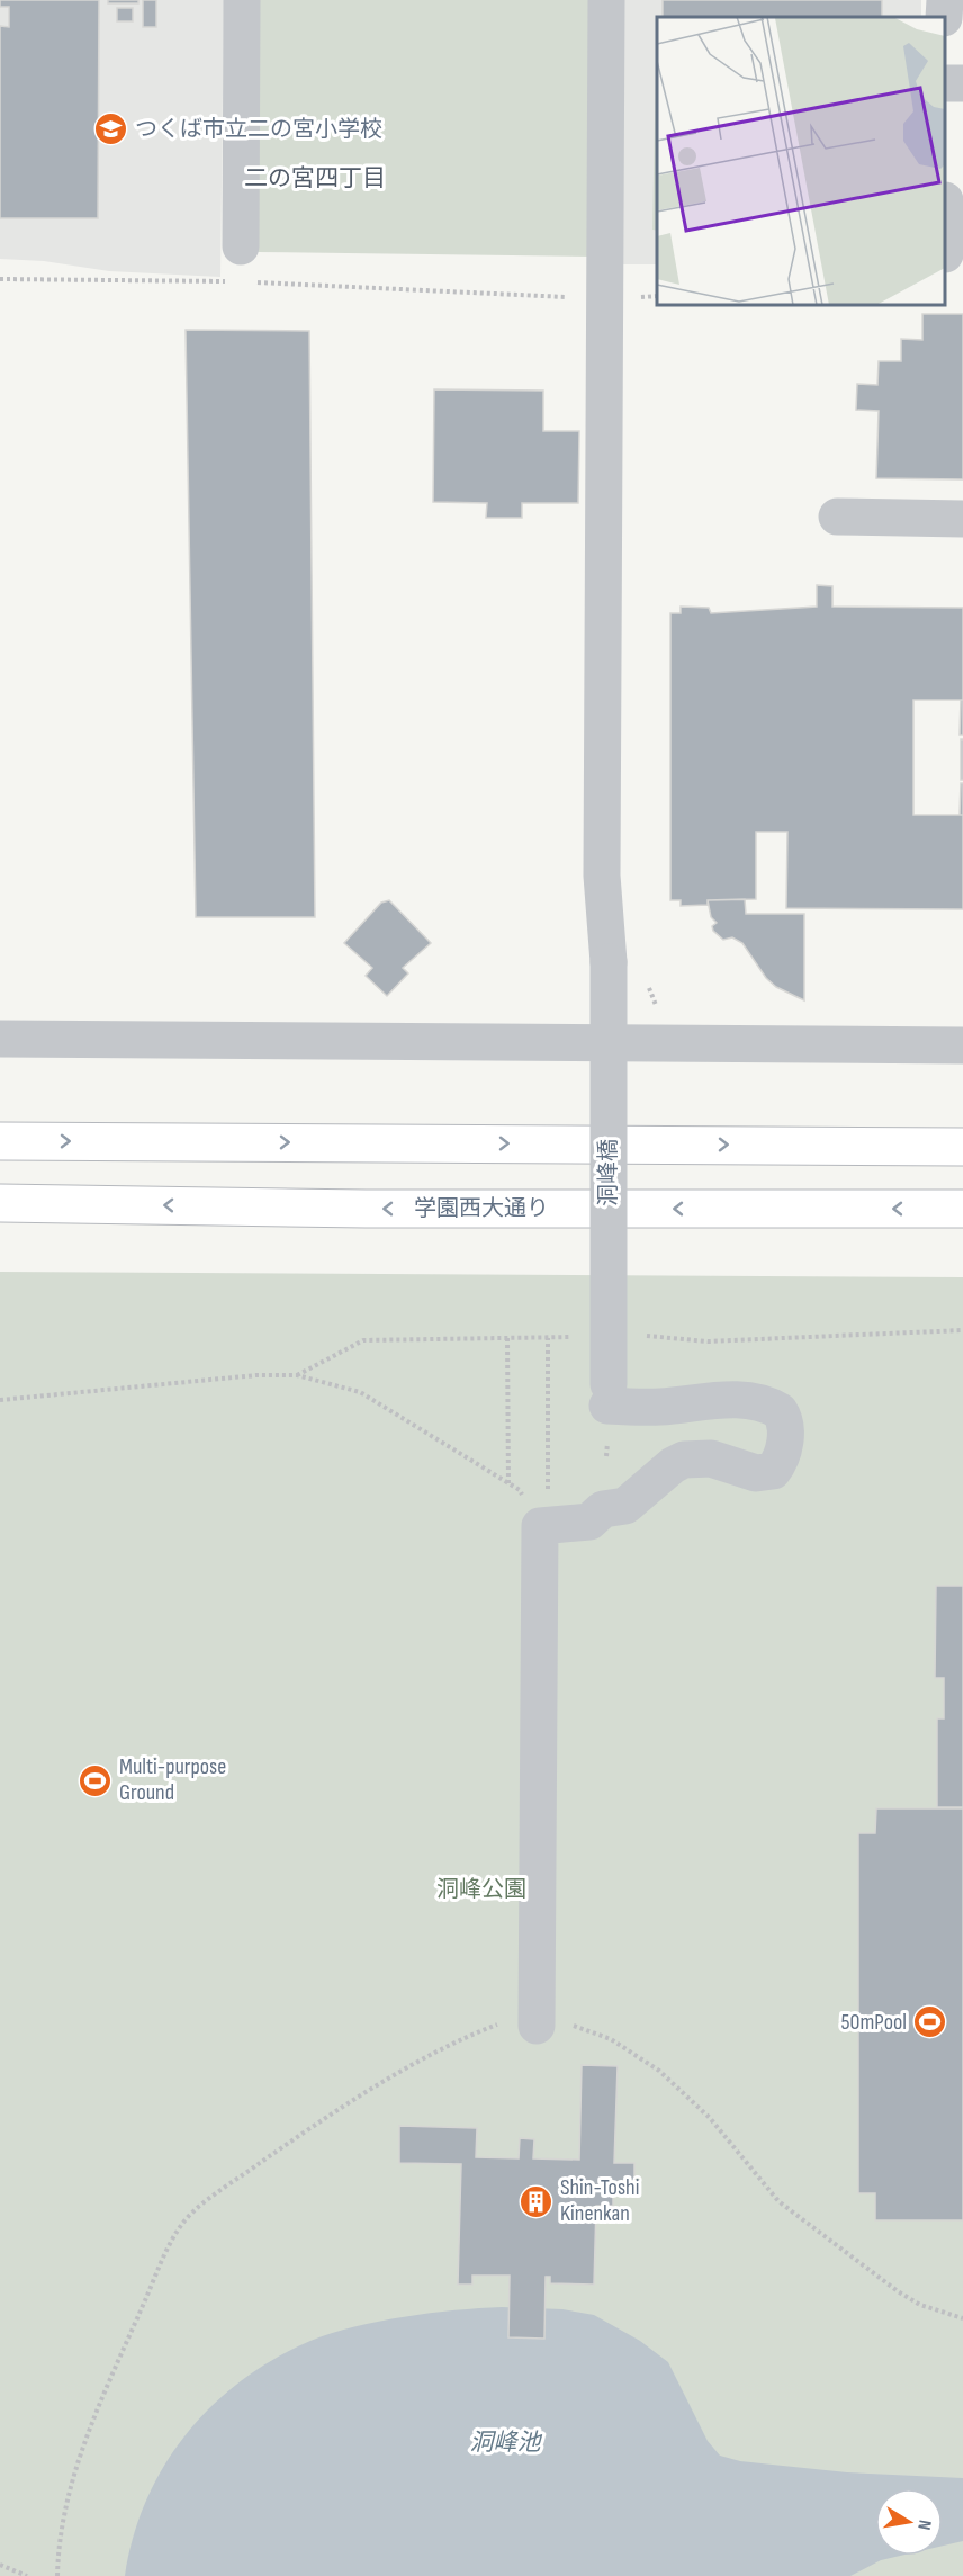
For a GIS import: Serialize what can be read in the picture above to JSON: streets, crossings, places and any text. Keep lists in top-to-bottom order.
{
  "streets": {
    "main road": ["学園西大通り"],
    "street": ["洞峰橋"]
  },
  "districts": ["二の宮四丁目"],
  "water": ["洞峰池"],
  "parks": ["洞峰公園"],
  "places": {
    "school or university": ["つくば市立二の宮小学校"],
    "sports": ["Multi-purpose Ground", "50mPool"],
    "building": ["Shin-Toshi Kinenkan"]
  },
  "north": "right"
}
